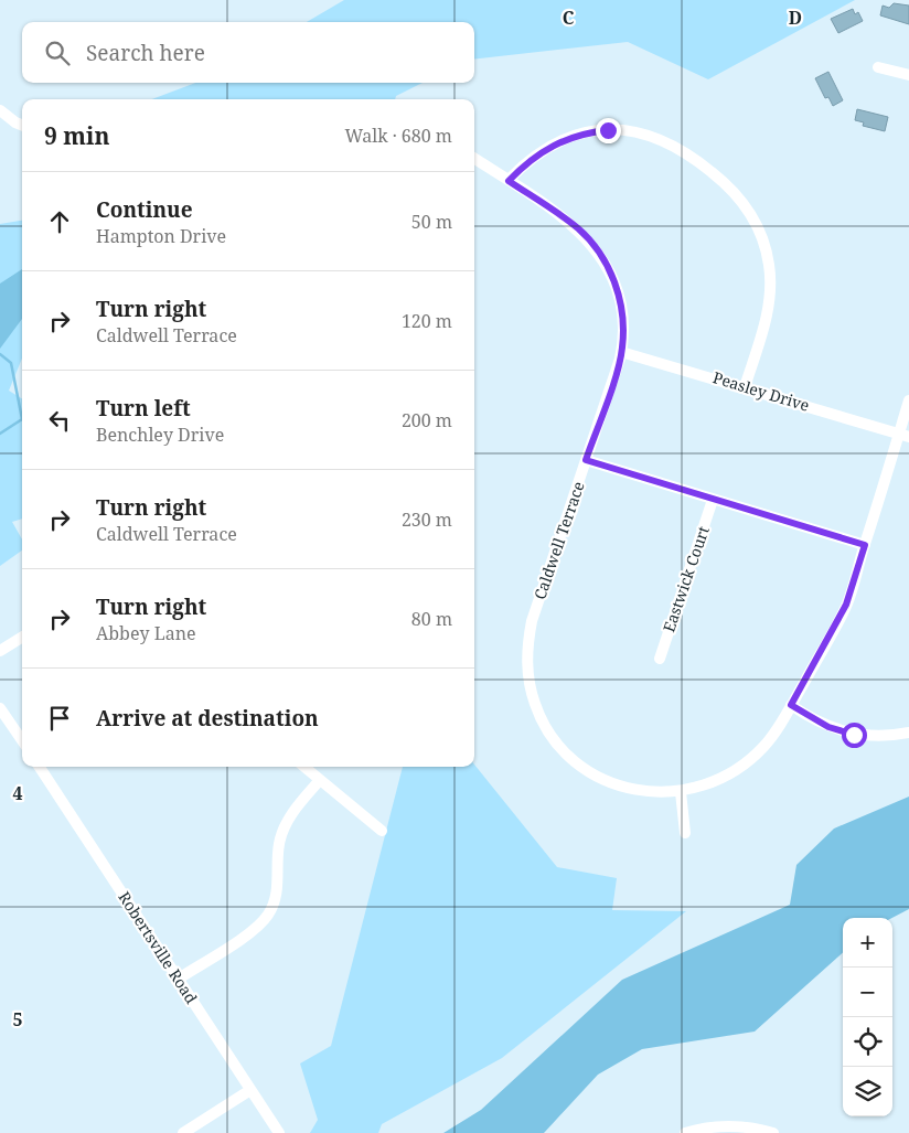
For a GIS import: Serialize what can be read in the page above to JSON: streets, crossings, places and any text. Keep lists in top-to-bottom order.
{
  "streets": {
    "street": [
      "Peasley Drive",
      "Caldwell Terrace",
      "Eastwick Court",
      "Robertsville Road"
    ]
  },
  "crossings": [
    ["Peasley Drive", "Caldwell Terrace"]
  ],
  "page": {
    "search": "Search here",
    "heading": ["9 min", "Walk · 680 m"],
    "list": [
      ["Continue", "Hampton Drive", "50 m"],
      ["Turn right", "Caldwell Terrace", "120 m"],
      ["Turn left", "Benchley Drive", "200 m"],
      ["Turn right", "Caldwell Terrace", "230 m"],
      ["Turn right", "Abbey Lane", "80 m"],
      "Arrive at destination"
    ],
    "map_buttons": ["+", "−"]
  },
  "grid": {
    "columns": ["C", "D"],
    "rows": ["4", "5"]
  }
}
